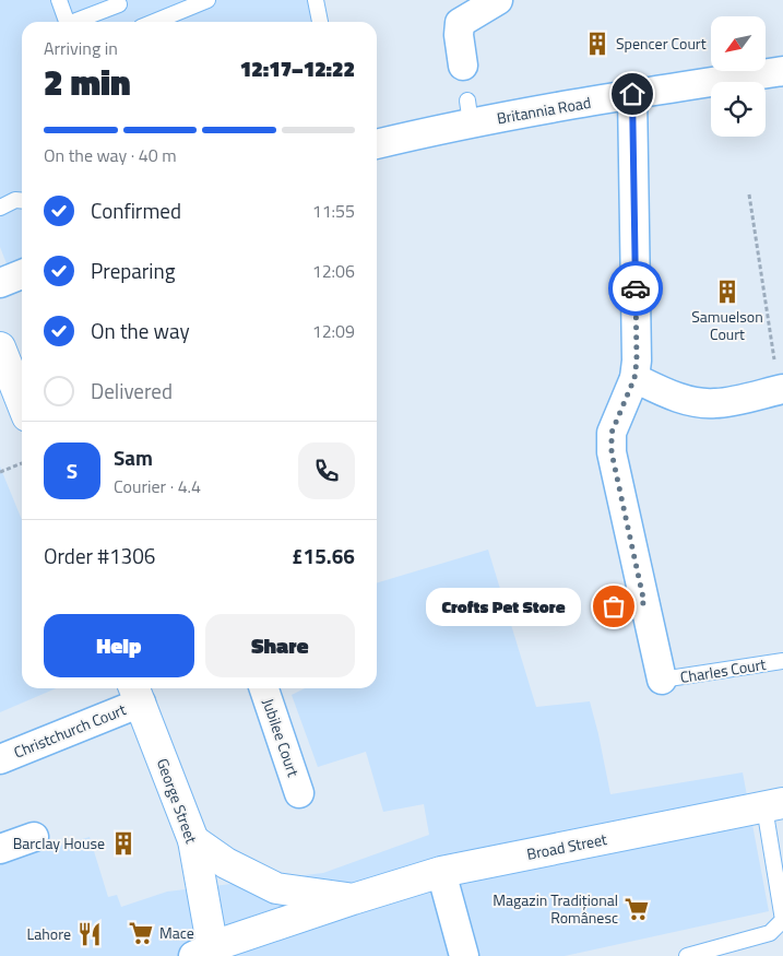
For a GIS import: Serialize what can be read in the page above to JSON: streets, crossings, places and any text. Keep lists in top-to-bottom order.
{
  "streets": {
    "street": [
      "Britannia Road",
      "Christchurch Court",
      "Jubilee Court",
      "George Street",
      "Broad Street"
    ],
    "lane": ["Charles Court"]
  },
  "crossings": [
    ["Christchurch Court", "George Street"],
    ["George Street", "Broad Street"]
  ],
  "places": {
    "building": ["Spencer Court", "Samuelson Court", "Barclay House"],
    "other": ["Crofts Pet Store"],
    "supermarket": ["Magazin Tradițional Românesc", "Mace"],
    "restaurant": ["Lahore"]
  },
  "north": "bottom left",
  "page": {
    "heading": ["2 min", "Arriving in", "12:17–12:22"],
    "panel": [
      "Sam",
      "Courier · 4.4",
      "Order #1306",
      "£15.66"
    ],
    "bar": "On the way · 40 m",
    "list": [
      ["Confirmed", "11:55"],
      ["Preparing", "12:06"],
      ["On the way", "12:09"],
      "Delivered"
    ],
    "round": "S",
    "bubble": "Crofts Pet Store",
    "buttons": ["Help", "Share"]
  }
}
